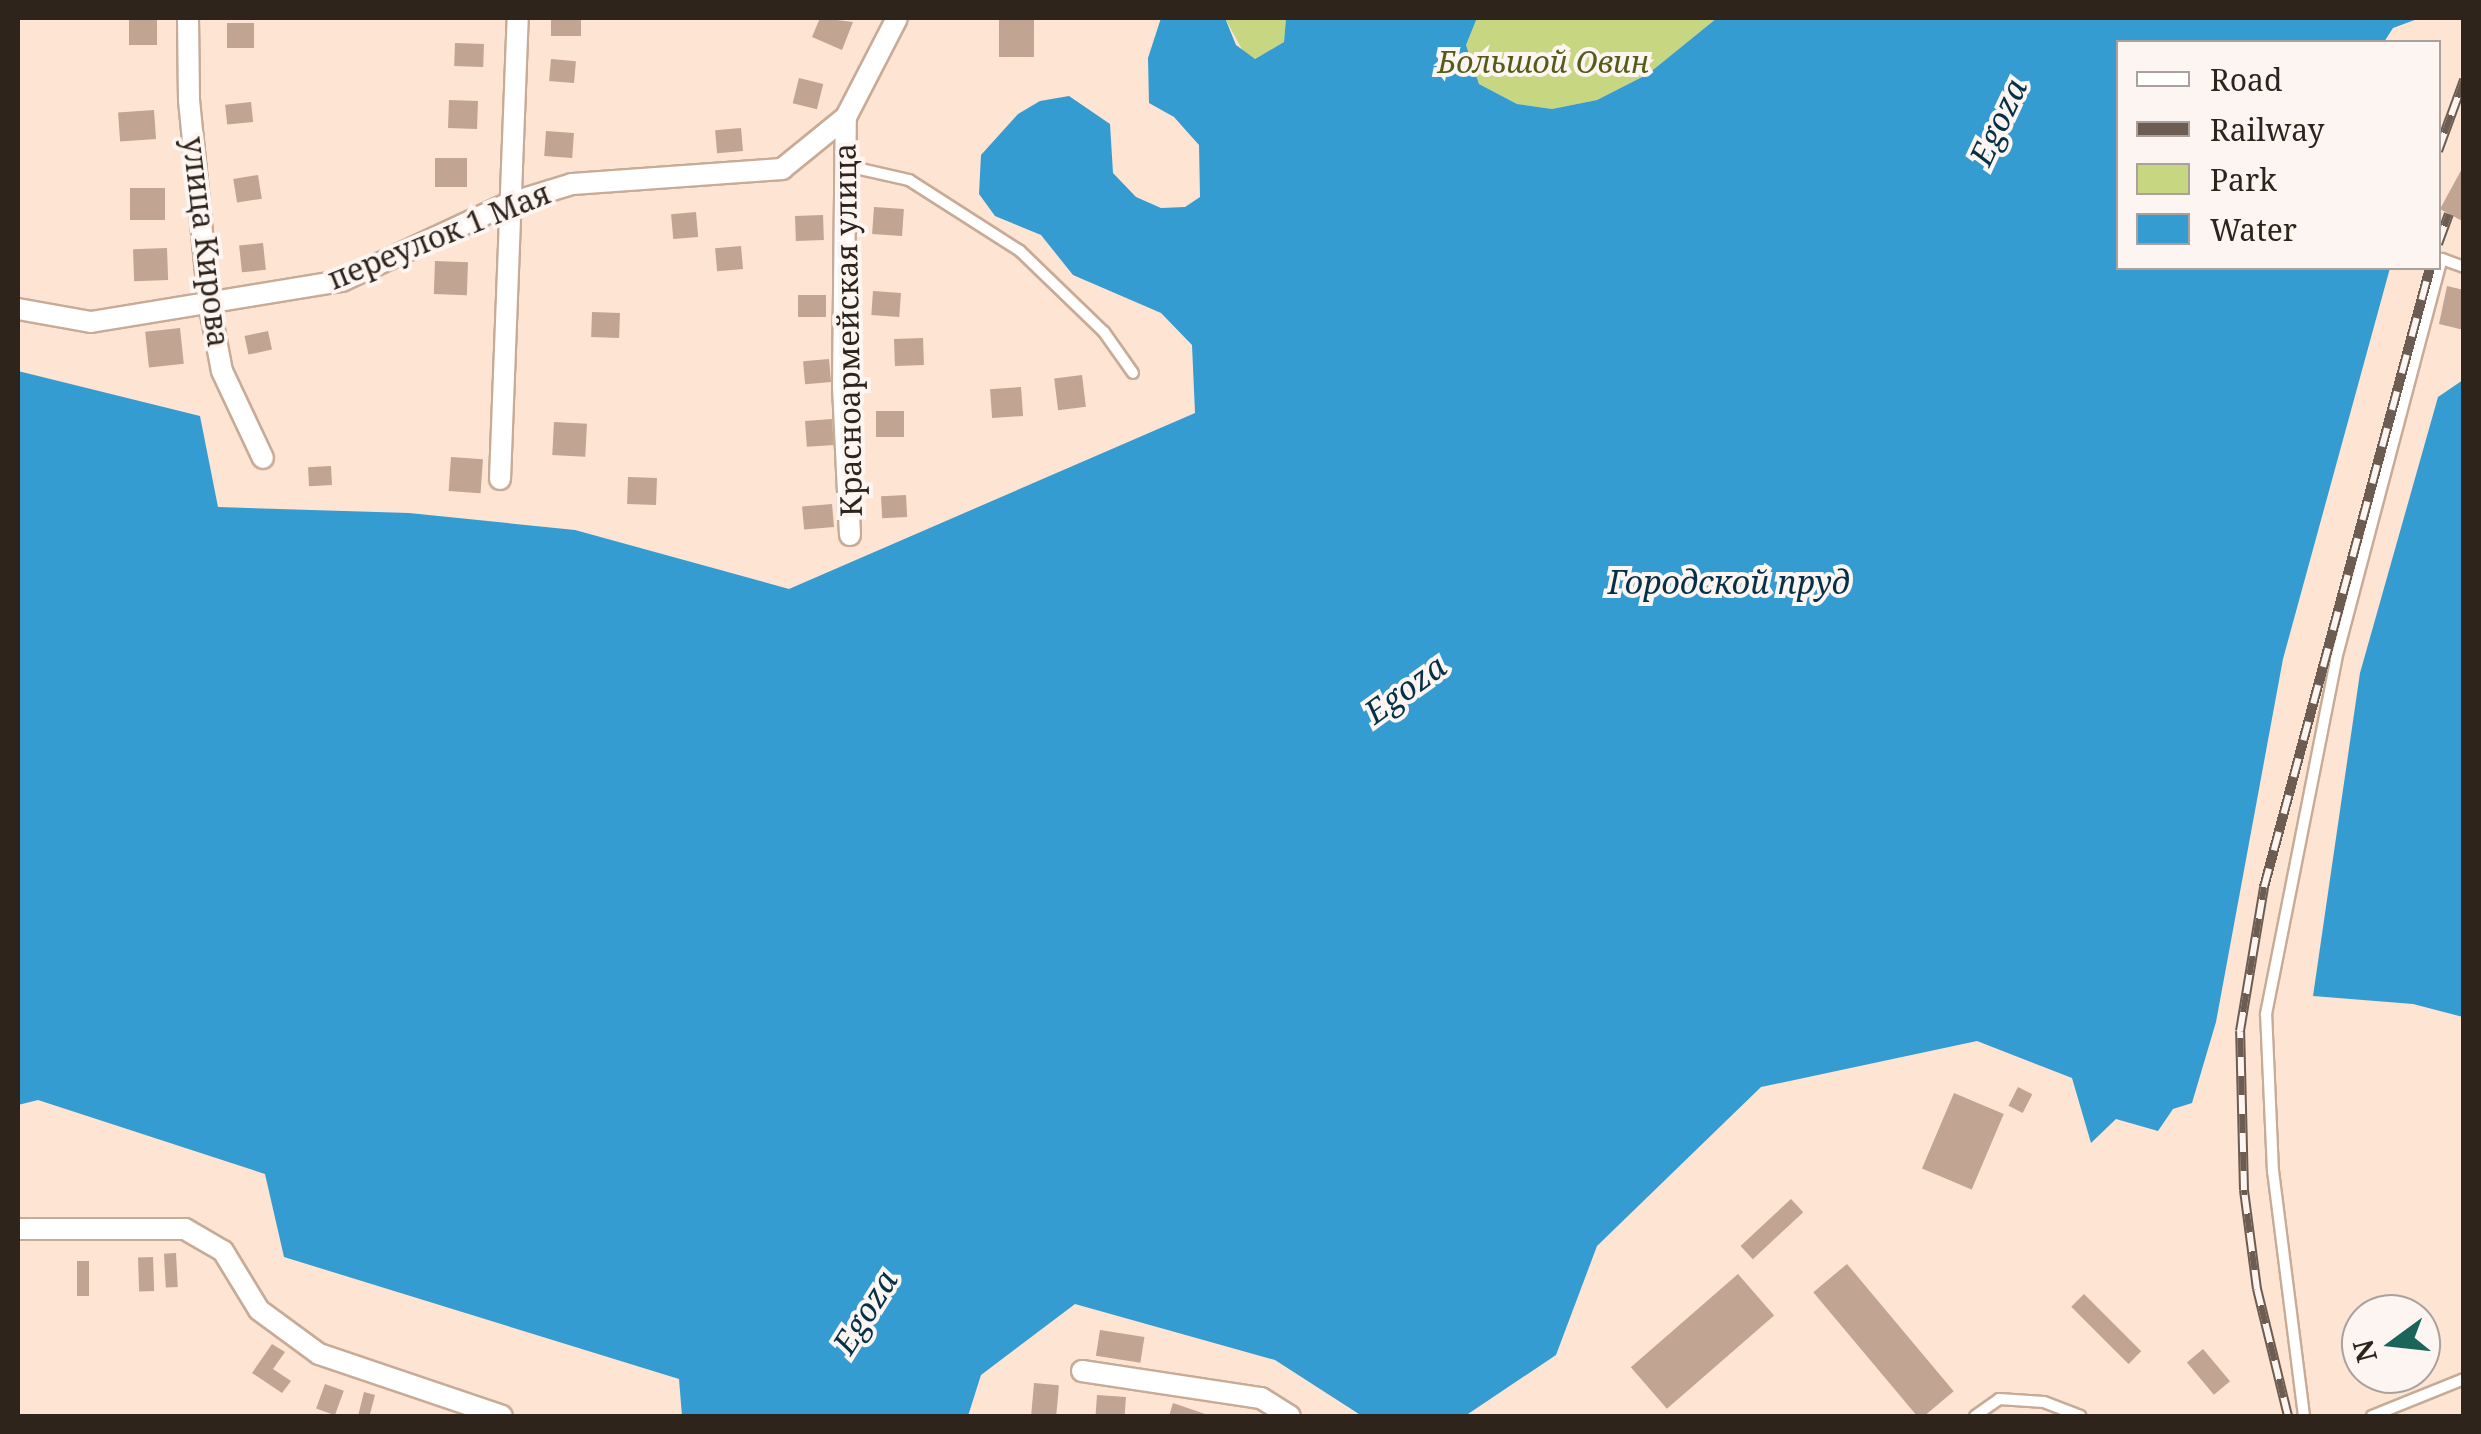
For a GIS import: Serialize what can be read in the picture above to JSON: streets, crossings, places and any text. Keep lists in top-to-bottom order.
{
  "streets": {
    "street": ["переулок 1 Мая", "улица Кирова", "Красноармейская улица"]
  },
  "crossings": [
    ["переулок 1 Мая", "улица Кирова"],
    ["переулок 1 Мая", "Красноармейская улица"]
  ],
  "water": ["Egoza", "Городской пруд"],
  "parks": ["Большой Овин"],
  "legend": [
    "Road",
    "Railway",
    "Park",
    "Water"
  ],
  "north": "left"
}
